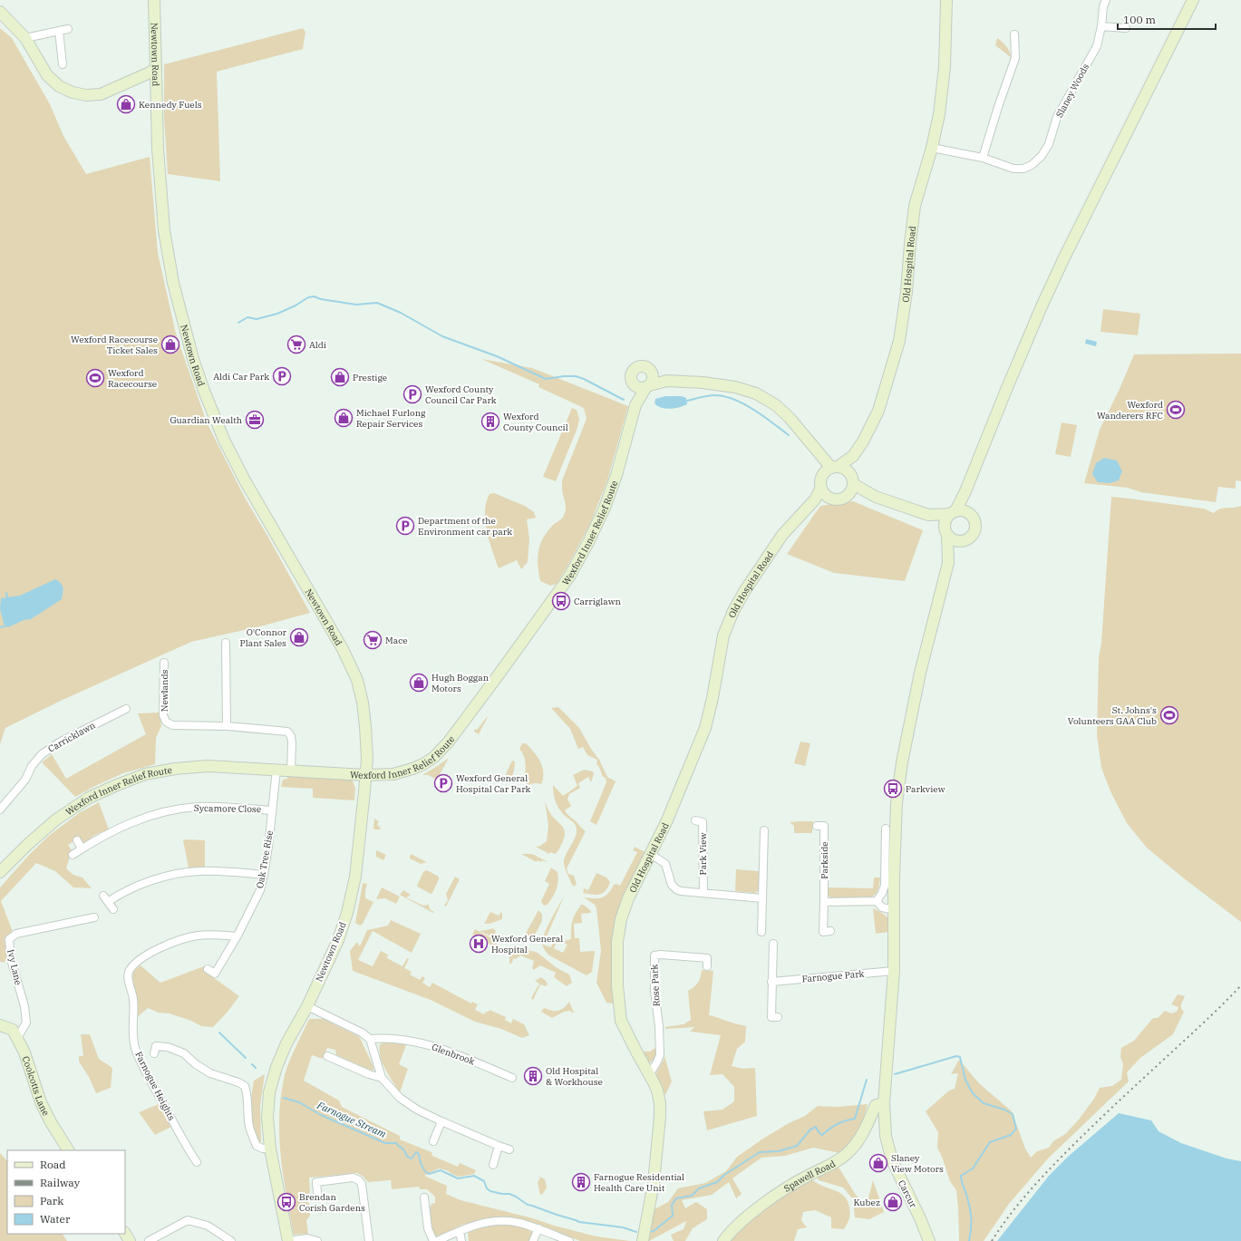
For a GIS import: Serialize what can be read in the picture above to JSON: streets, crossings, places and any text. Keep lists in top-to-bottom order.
{
  "streets": {
    "street": [
      "Newtown Road",
      "Slaney Woods",
      "Old Hospital Road",
      "Wexford Inner Relief Route",
      "Newlands",
      "Carricklawn",
      "Sycamore Close",
      "Park View",
      "Oak Tree Rise",
      "Parkside",
      "Ivy Lane",
      "Farnogue Park",
      "Rose Park",
      "Glenbrook",
      "Coolcotts Lane",
      "Farnogue Heights",
      "Spawell Road",
      "Carcur"
    ]
  },
  "crossings": [
    ["Newtown Road", "Wexford Inner Relief Route"],
    ["Slaney Woods", "Old Hospital Road"],
    ["Old Hospital Road", "Rose Park"],
    ["Wexford Inner Relief Route", "Newlands"],
    ["Wexford Inner Relief Route", "Oak Tree Rise"],
    ["Sycamore Close", "Oak Tree Rise"],
    ["Oak Tree Rise", "Farnogue Heights"],
    ["Ivy Lane", "Coolcotts Lane"],
    ["Farnogue Park", "Carcur"],
    ["Spawell Road", "Carcur"]
  ],
  "water": ["Farnogue Stream"],
  "places": {
    "shop": [
      "Kennedy Fuels",
      "Wexford Racecourse Ticket Sales",
      "Prestige",
      "Michael Furlong Repair Services",
      "O'Connor Plant Sales",
      "Hugh Boggan Motors",
      "Slaney View Motors",
      "Kubez"
    ],
    "supermarket": ["Aldi", "Mace"],
    "parking": [
      "Aldi Car Park",
      "Wexford County Council Car Park",
      "Department of the Environment car park",
      "Wexford General Hospital Car Park"
    ],
    "sports": ["Wexford Racecourse", "Wexford Wanderers RFC", "St. Johns's Volunteers GAA Club"],
    "office": ["Guardian Wealth"],
    "building": ["Wexford County Council", "Old Hospital & Workhouse", "Farnogue Residential Health Care Unit"],
    "bus stop": ["Carriglawn", "Parkview", "Brendan Corish Gardens"],
    "hospital": ["Wexford General Hospital"]
  },
  "legend": [
    "Road",
    "Railway",
    "Park",
    "Water"
  ],
  "scale_bar": "100 m"
}
